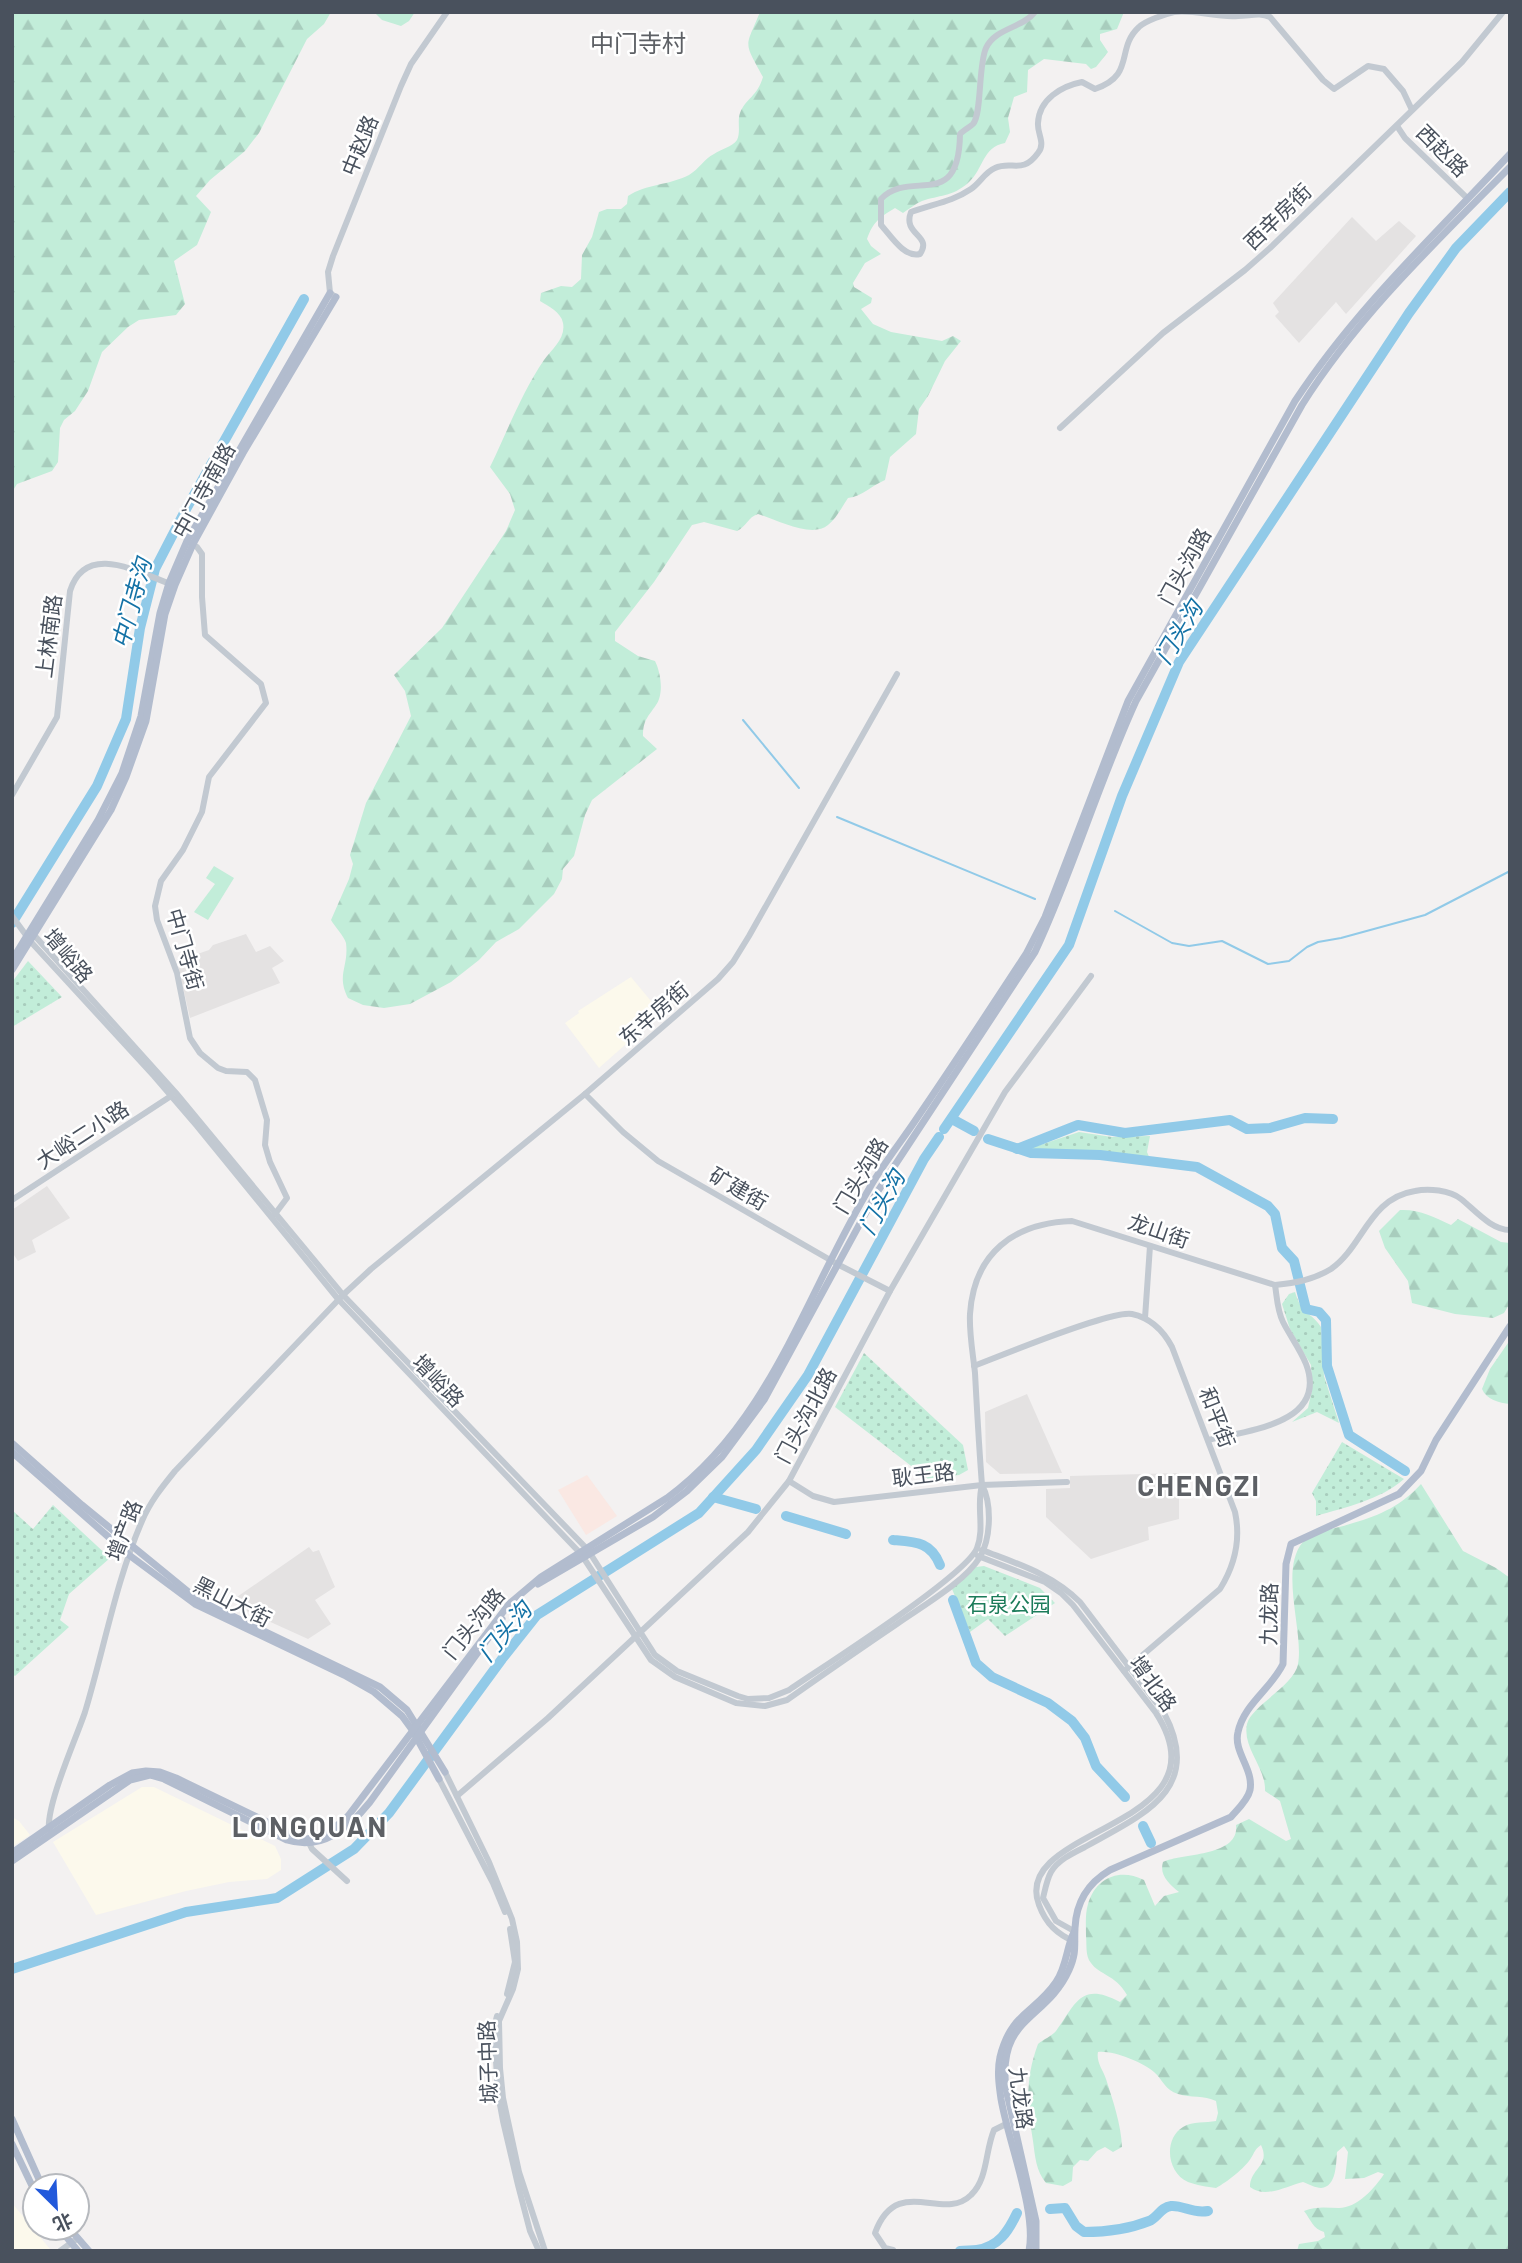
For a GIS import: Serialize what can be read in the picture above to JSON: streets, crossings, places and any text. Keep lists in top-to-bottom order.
{
  "streets": {
    "main road": [
      "中门寺南路",
      "门头沟路",
      "黑山大街",
      "九龙路",
      "城子中路"
    ],
    "street": [
      "中赵路",
      "西赵路",
      "西辛房街",
      "上林南路",
      "中门寺街",
      "增峪路",
      "东辛房街",
      "大峪二小路",
      "矿建街",
      "龙山街",
      "门头沟北路",
      "和平街",
      "耿王路",
      "增产路",
      "增北路"
    ]
  },
  "crossings": [
    ["中赵路", "中门寺南路"],
    ["西赵路", "西辛房街"],
    ["西赵路", "门头沟路"],
    ["中门寺南路", "上林南路"],
    ["中门寺南路", "中门寺街"],
    ["中门寺南路", "增峪路"],
    ["门头沟路", "增峪路"],
    ["门头沟路", "矿建街"],
    ["门头沟路", "黑山大街"],
    ["门头沟路", "城子中路"],
    ["中门寺街", "增峪路"],
    ["增峪路", "东辛房街"],
    ["增峪路", "大峪二小路"],
    ["增峪路", "增产路"],
    ["东辛房街", "矿建街"],
    ["东辛房街", "增产路"],
    ["矿建街", "门头沟北路"],
    ["龙山街", "耿王路"],
    ["龙山街", "增北路"],
    ["门头沟北路", "耿王路"],
    ["门头沟北路", "城子中路"],
    ["和平街", "增北路"],
    ["增产路", "黑山大街"],
    ["黑山大街", "城子中路"],
    ["九龙路", "增北路"]
  ],
  "districts": ["中门寺村", "CHENGZI", "LONGQUAN"],
  "water": ["中门寺沟", "门头沟"],
  "parks": ["石泉公园"],
  "north": "bottom right"
}
